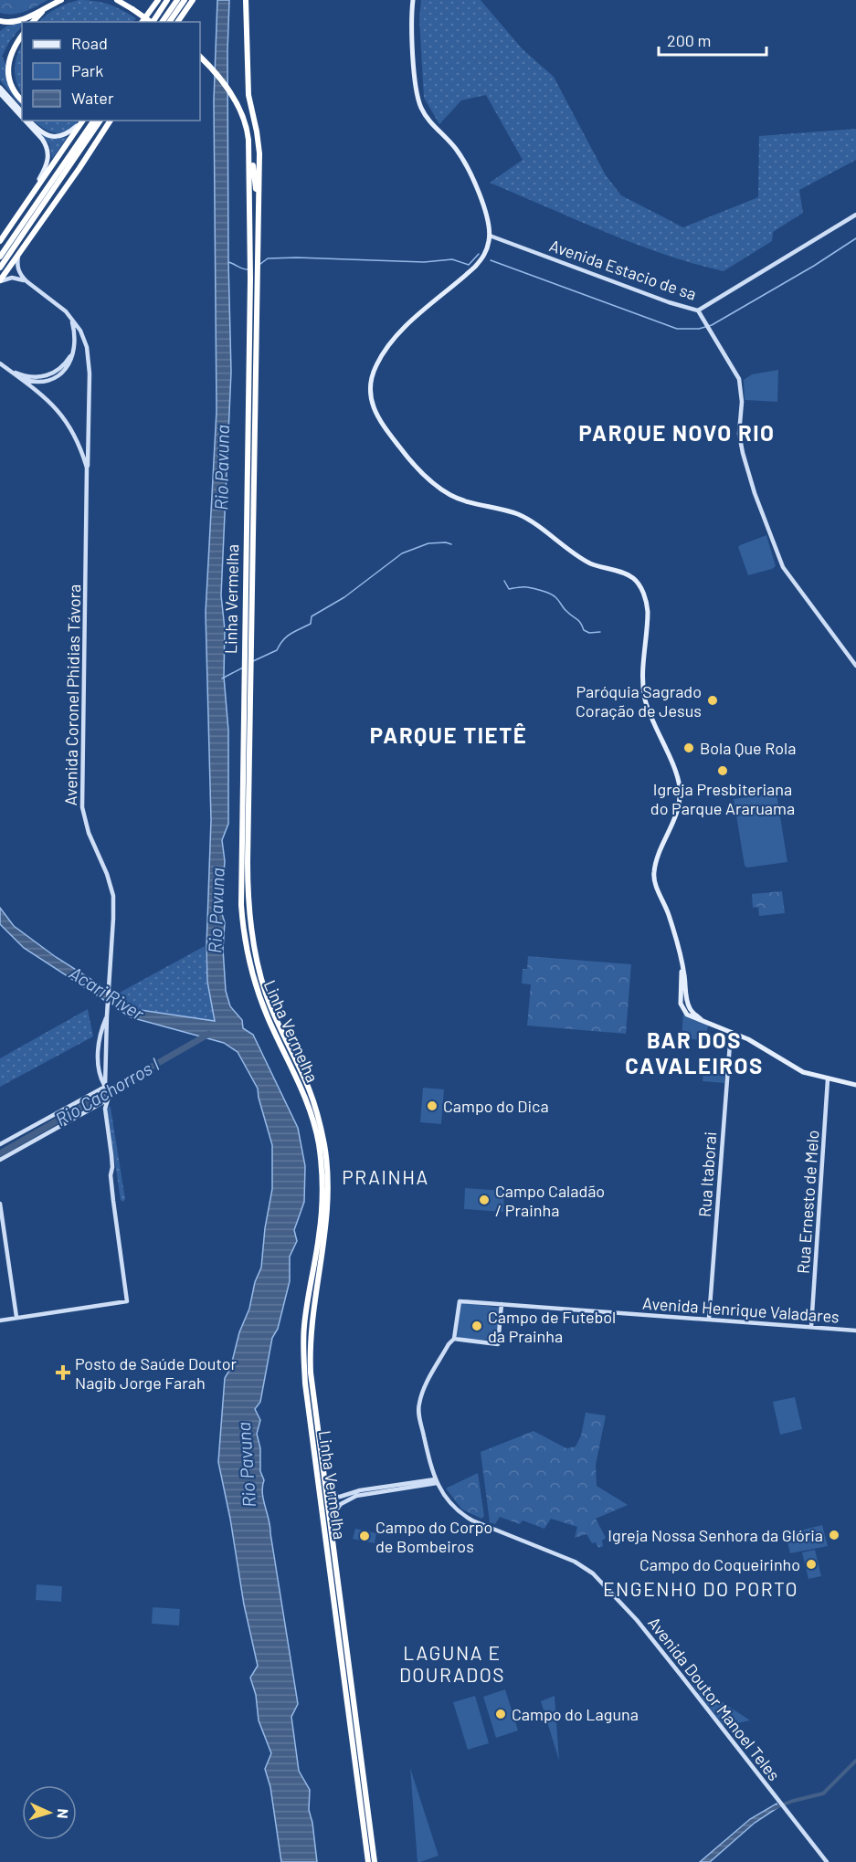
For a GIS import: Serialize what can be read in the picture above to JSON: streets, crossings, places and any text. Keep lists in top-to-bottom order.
{
  "streets": {
    "highway": ["Linha Vermelha"],
    "street": [
      "Avenida Estacio de sa",
      "Avenida Coronel Phidias Távora",
      "Rua Itaborai",
      "Rua Ernesto de Melo",
      "Avenida Henrique Valadares",
      "Avenida Doutor Manoel Teles"
    ]
  },
  "crossings": [
    ["Rua Itaborai", "Avenida Henrique Valadares"],
    ["Rua Ernesto de Melo", "Avenida Henrique Valadares"],
    ["Avenida Henrique Valadares", "Avenida Doutor Manoel Teles"]
  ],
  "districts": [
    "PARQUE NOVO RIO",
    "PARQUE TIETÊ",
    "BAR DOS CAVALEIROS",
    "PRAINHA",
    "ENGENHO DO PORTO",
    "LAGUNA E DOURADOS"
  ],
  "water": ["Rio Pavuna", "Acari River", "Rio Cachorros I"],
  "places": {
    "other": [
      "Paróquia Sagrado Coração de Jesus",
      "Bola Que Rola",
      "Igreja Presbiteriana do Parque Araruama",
      "Campo do Dica",
      "Campo Caladão / Prainha",
      "Campo de Futebol da Prainha",
      "Igreja Nossa Senhora da Glória",
      "Campo do Corpo de Bombeiros",
      "Campo do Coqueirinho",
      "Campo do Laguna"
    ],
    "health": ["Posto de Saúde Doutor Nagib Jorge Farah"]
  },
  "legend": ["Road", "Park", "Water"],
  "scale_bar": "200 m",
  "north": "right"
}
